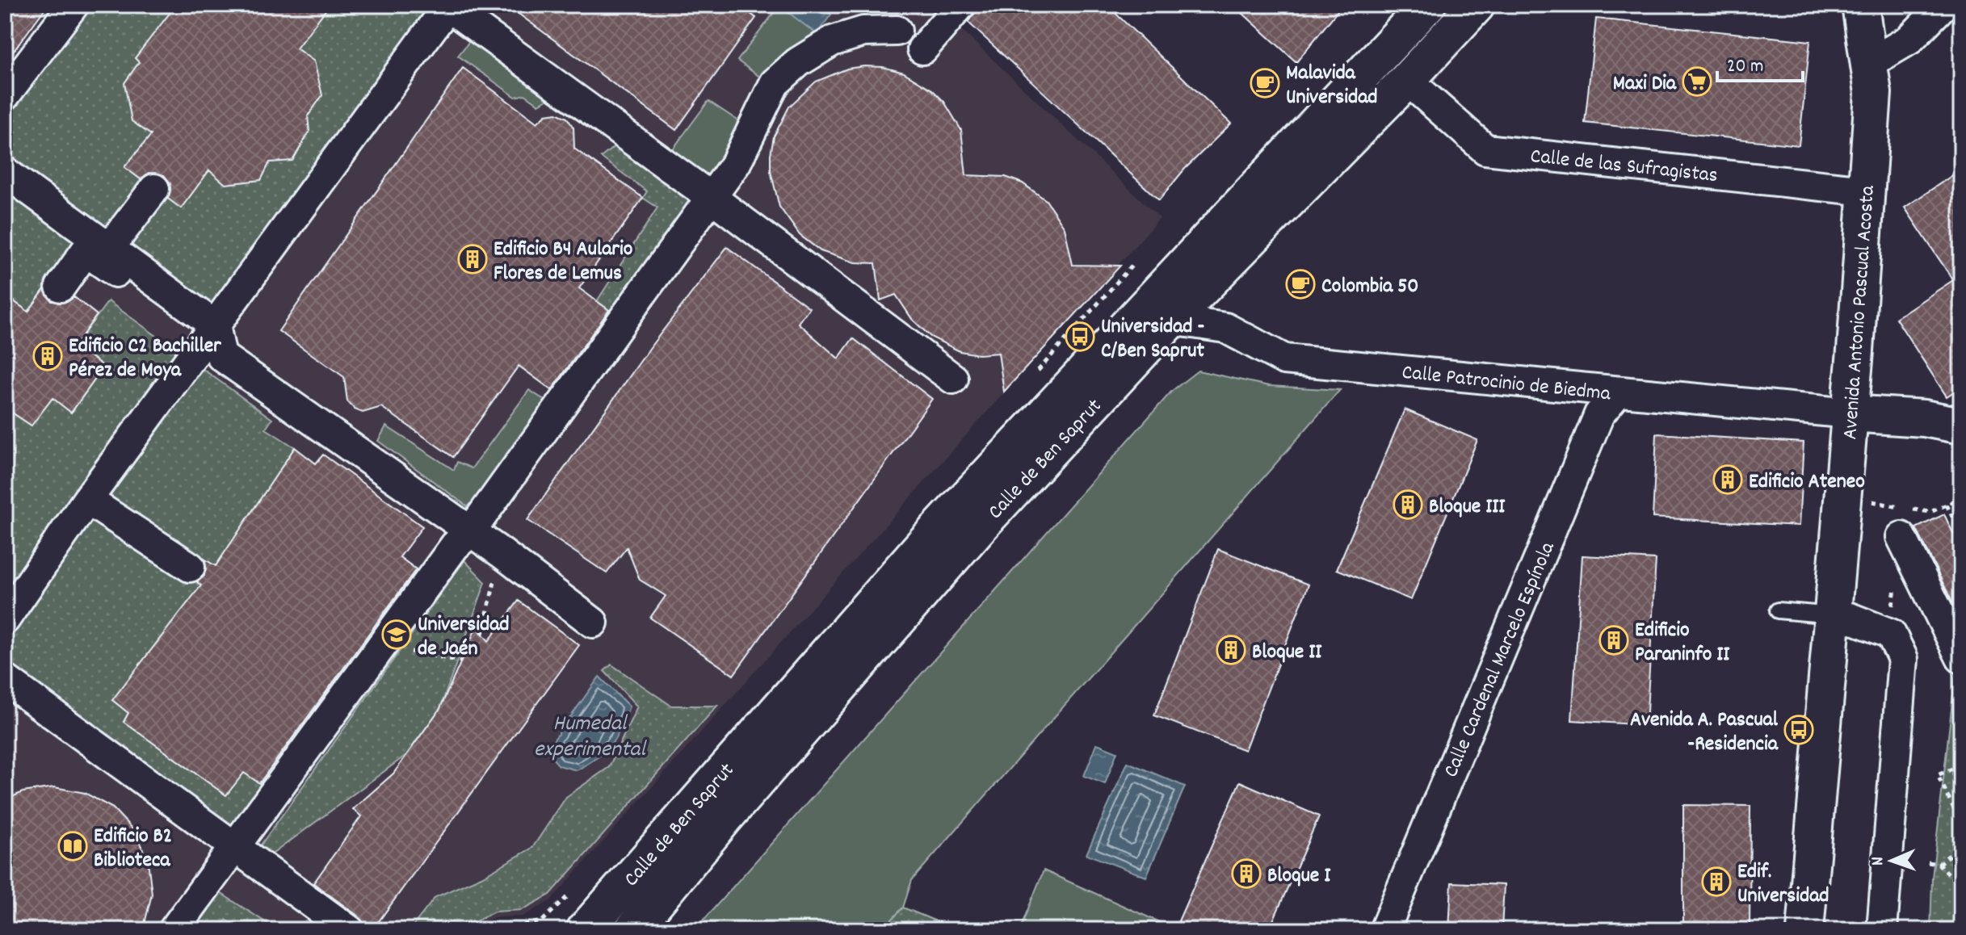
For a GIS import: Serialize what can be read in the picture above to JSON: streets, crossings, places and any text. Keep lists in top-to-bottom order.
{
  "streets": {
    "street": [
      "Calle de las Sufragistas",
      "Avenida Antonio Pascual Acosta",
      "Calle Patrocinio de Biedma",
      "Calle de Ben Saprut",
      "Calle Cardenal Marcelo Espínola"
    ]
  },
  "crossings": [
    ["Calle de las Sufragistas", "Avenida Antonio Pascual Acosta"],
    ["Calle de las Sufragistas", "Calle de Ben Saprut"],
    ["Avenida Antonio Pascual Acosta", "Calle Patrocinio de Biedma"],
    ["Calle Patrocinio de Biedma", "Calle de Ben Saprut"],
    ["Calle Patrocinio de Biedma", "Calle Cardenal Marcelo Espínola"]
  ],
  "water": ["Humedal experimental"],
  "places": {
    "supermarket": ["Maxi Dia"],
    "cafe": ["Malavida Universidad", "Colombia 50"],
    "building": [
      "Edificio B4 Aulario Flores de Lemus",
      "Edificio C2 Bachiller Pérez de Moya",
      "Edificio Ateneo",
      "Bloque III",
      "Edificio Paraninfo II",
      "Bloque II",
      "Bloque I",
      "Edif. Universidad"
    ],
    "bus stop": ["Universidad - C/Ben Saprut", "Avenida A. Pascual -Residencia"],
    "school or university": ["Universidad de Jaén"],
    "library": ["Edificio B2 Biblioteca"]
  },
  "scale_bar": "20 m",
  "north": "left"
}
